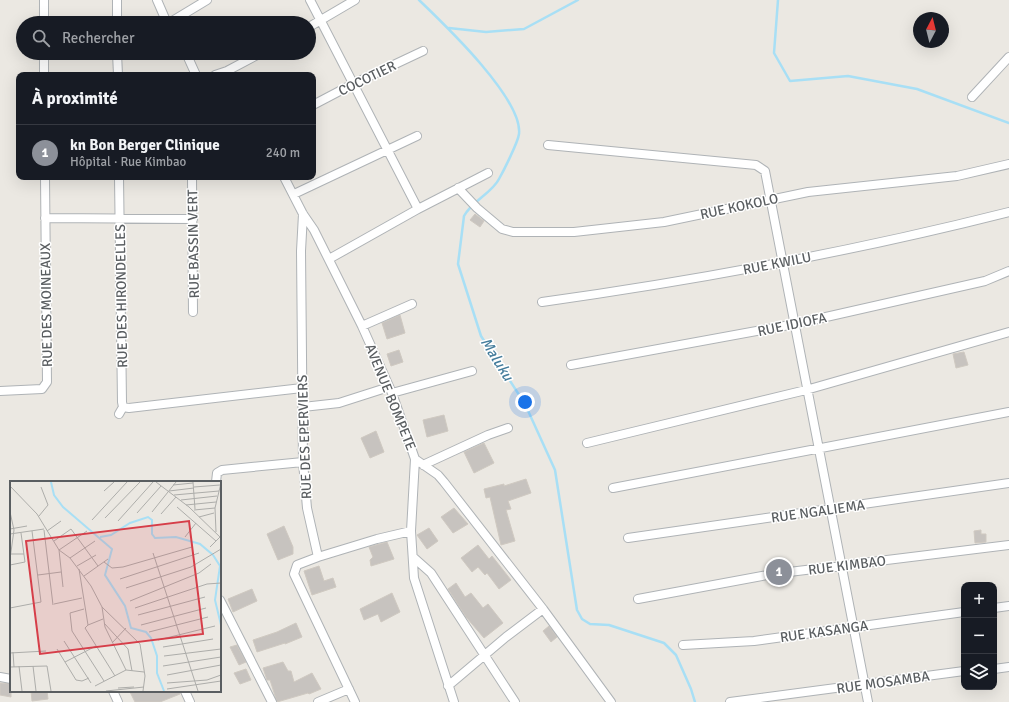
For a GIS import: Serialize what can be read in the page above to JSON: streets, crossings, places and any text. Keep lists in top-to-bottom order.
{
  "streets": {
    "street": [
      "COCOTIER",
      "RUE KOKOLO",
      "RUE BASSIN VERT",
      "RUE KWILU",
      "RUE DES HIRONDELLES",
      "RUE DES MOINEAUX",
      "RUE IDIOFA",
      "AVENUE BOMPETE",
      "RUE DES EPERVIERS",
      "RUE NGALIEMA",
      "RUE KIMBAO",
      "RUE KASANGA",
      "RUE MOSAMBA"
    ]
  },
  "crossings": [
    ["RUE DES HIRONDELLES", "RUE DES EPERVIERS"],
    ["AVENUE BOMPETE", "RUE DES EPERVIERS"]
  ],
  "water": ["Maluku"],
  "north": "top",
  "page": {
    "search": "Rechercher",
    "heading": "À proximité",
    "list": [
      {
        "mark": "1",
        "name": "kn Bon Berger Clinique",
        "note": "Hôpital · Rue Kimbao",
        "value": "240 m"
      }
    ],
    "pins": "1",
    "map_buttons": ["+", "−"]
  }
}
